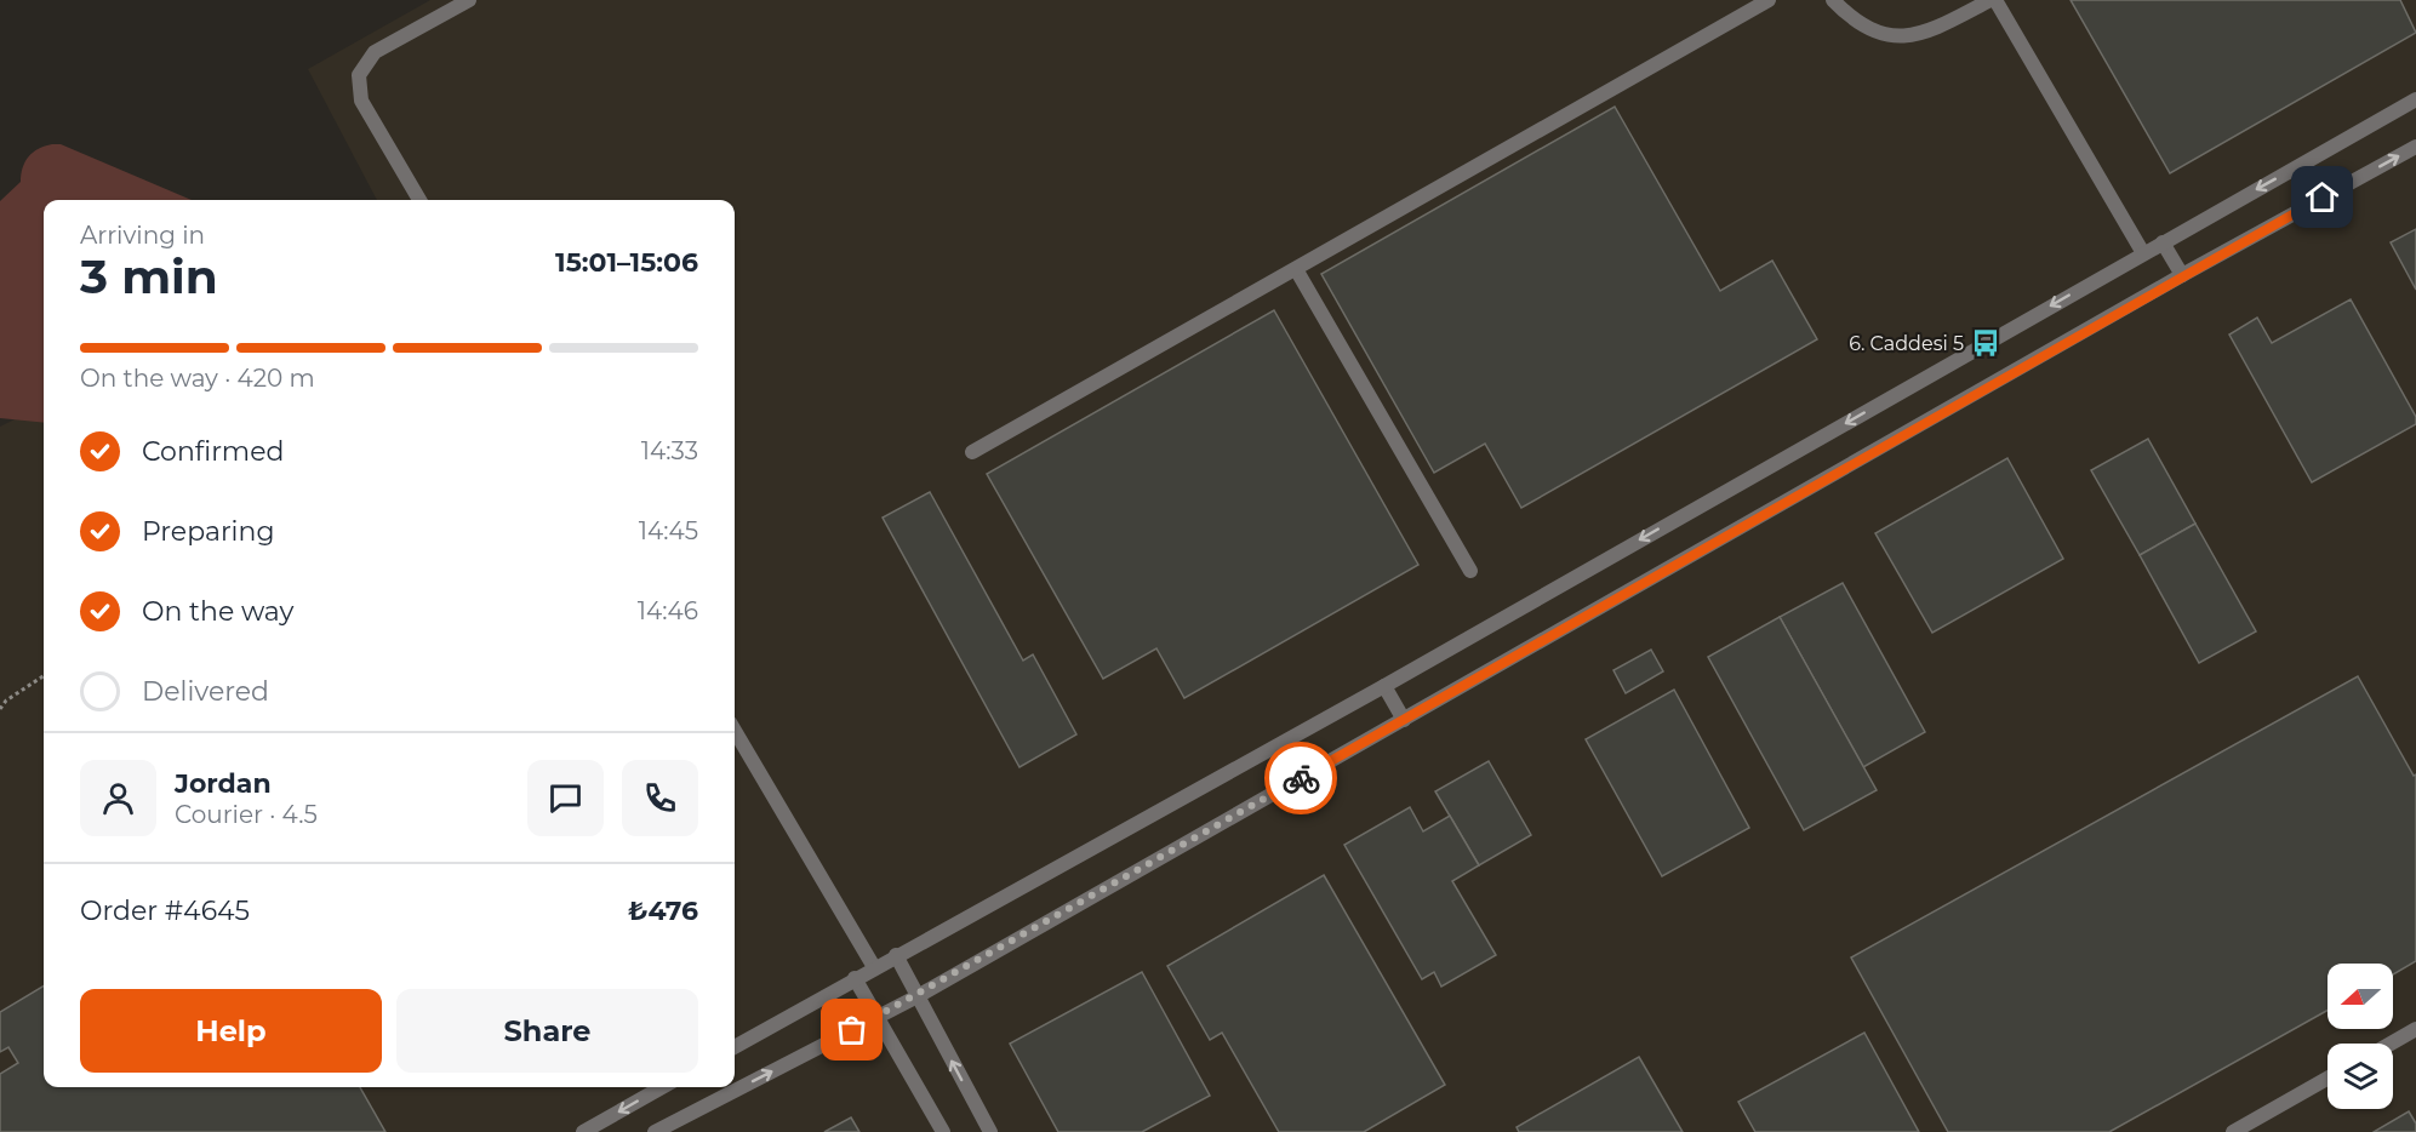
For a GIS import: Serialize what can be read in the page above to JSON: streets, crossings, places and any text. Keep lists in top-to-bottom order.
{
  "places": {
    "bus stop": ["6. Caddesi 5"]
  },
  "north": "left",
  "page": {
    "heading": ["3 min", "Arriving in", "15:01–15:06"],
    "panel": [
      "Jordan",
      "Courier · 4.5",
      "Order #4645",
      "₺476"
    ],
    "bar": "On the way · 420 m",
    "list": [
      ["Confirmed", "14:33"],
      ["Preparing", "14:45"],
      ["On the way", "14:46"],
      "Delivered"
    ],
    "buttons": ["Help", "Share"]
  }
}
